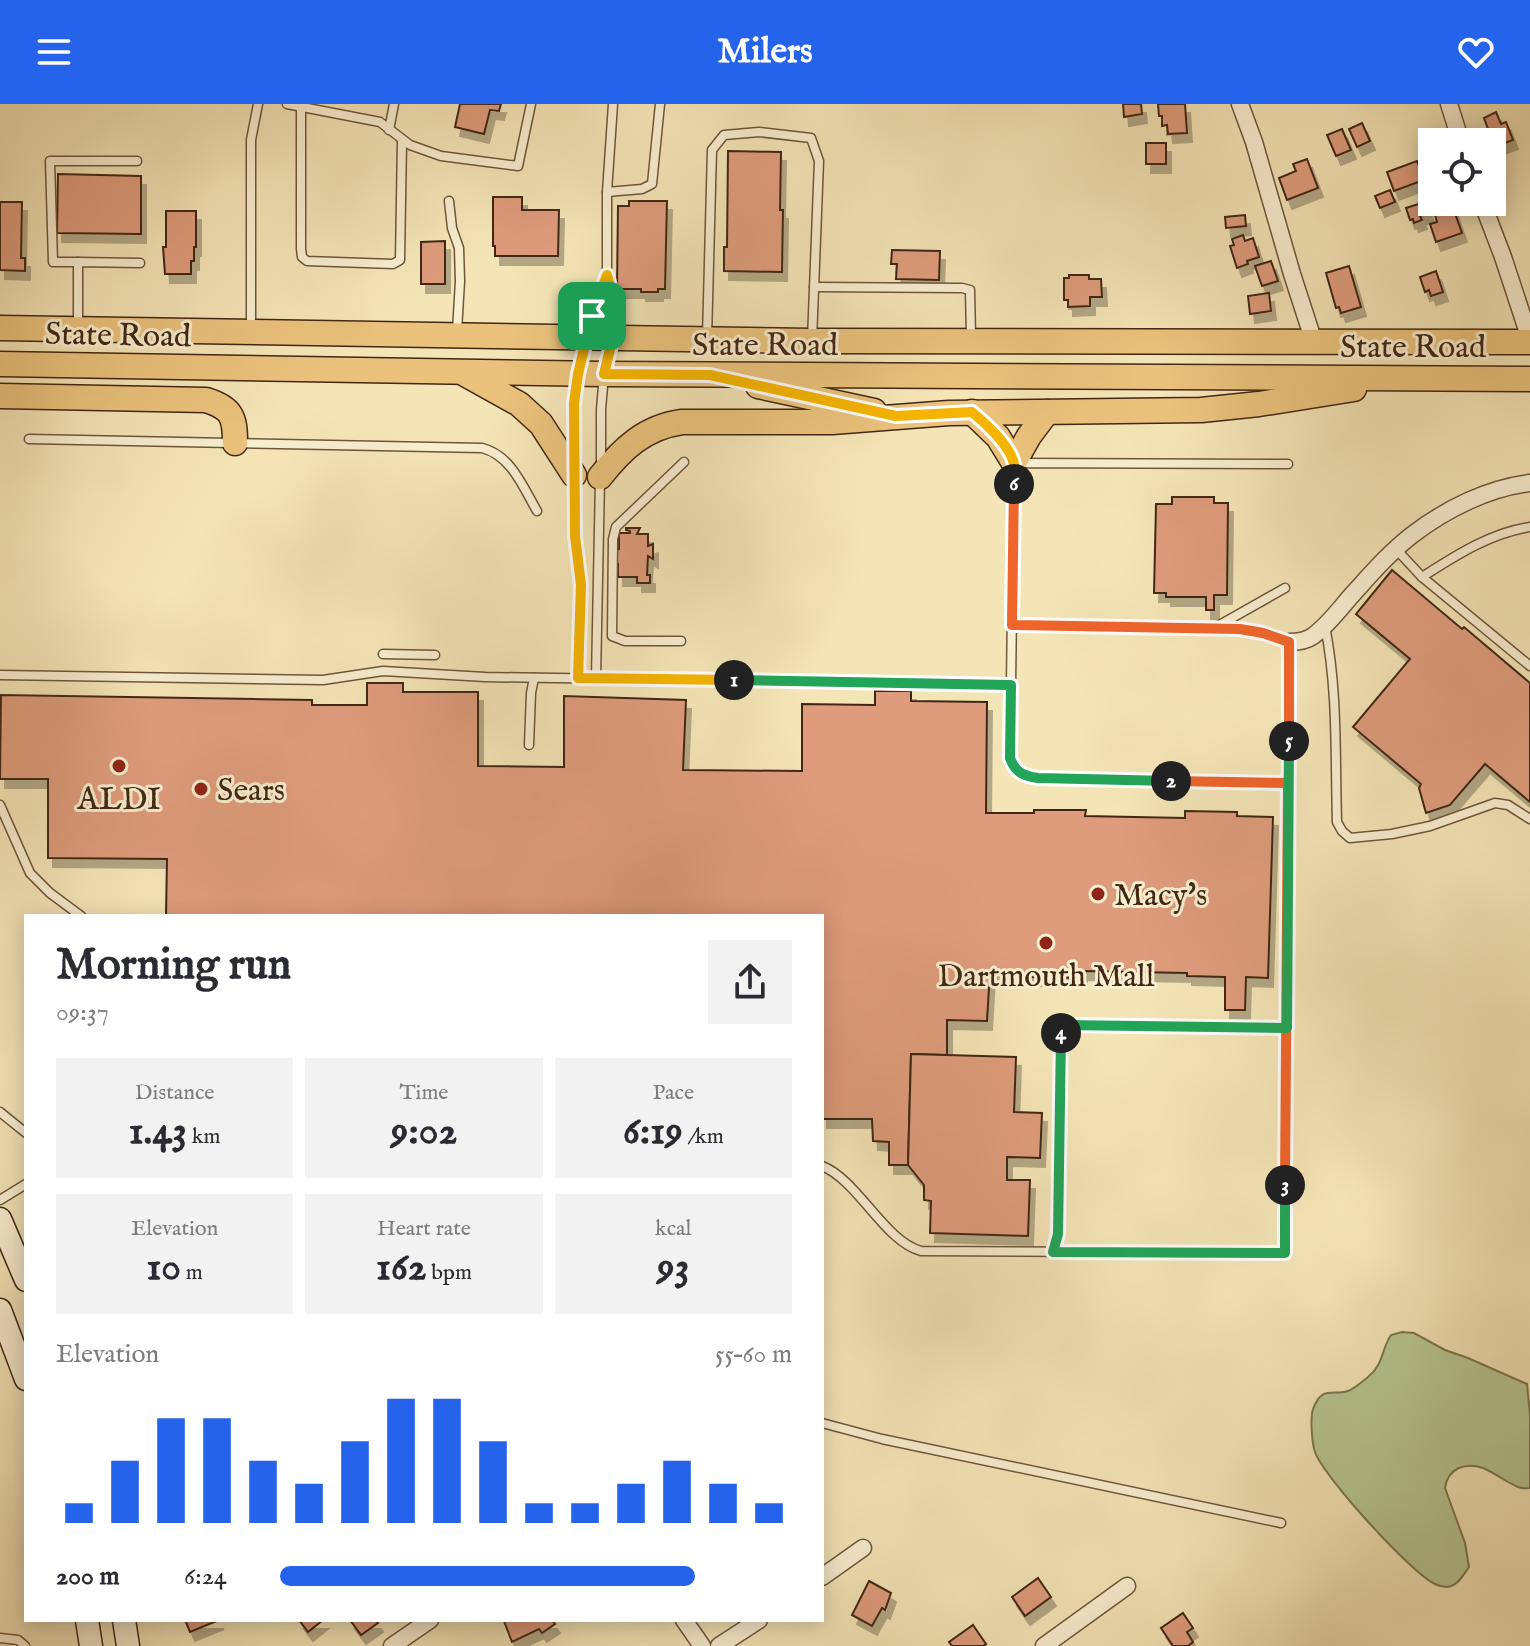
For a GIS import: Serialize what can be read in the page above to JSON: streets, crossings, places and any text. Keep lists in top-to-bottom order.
{
  "streets": {
    "main road": ["State Road"]
  },
  "places": [
    "ALDI",
    "Sears",
    "Macy's",
    "Dartmouth Mall"
  ],
  "page": {
    "header": "Milers",
    "pins": [
      "6",
      "1",
      "5",
      "2",
      "4",
      "3"
    ],
    "heading": ["Morning run", "09:37"],
    "stats": [
      ["Distance", "1.43 km"],
      ["Time", "9:02"],
      ["Pace", "6:19 /km"],
      ["Elevation", "10 m"],
      ["Heart rate", "162 bpm"],
      ["kcal", "93"]
    ],
    "chart": ["Elevation", "55–60 m"],
    "list": [
      {
        "name": "200 m",
        "note": "6:24"
      }
    ]
  }
}
